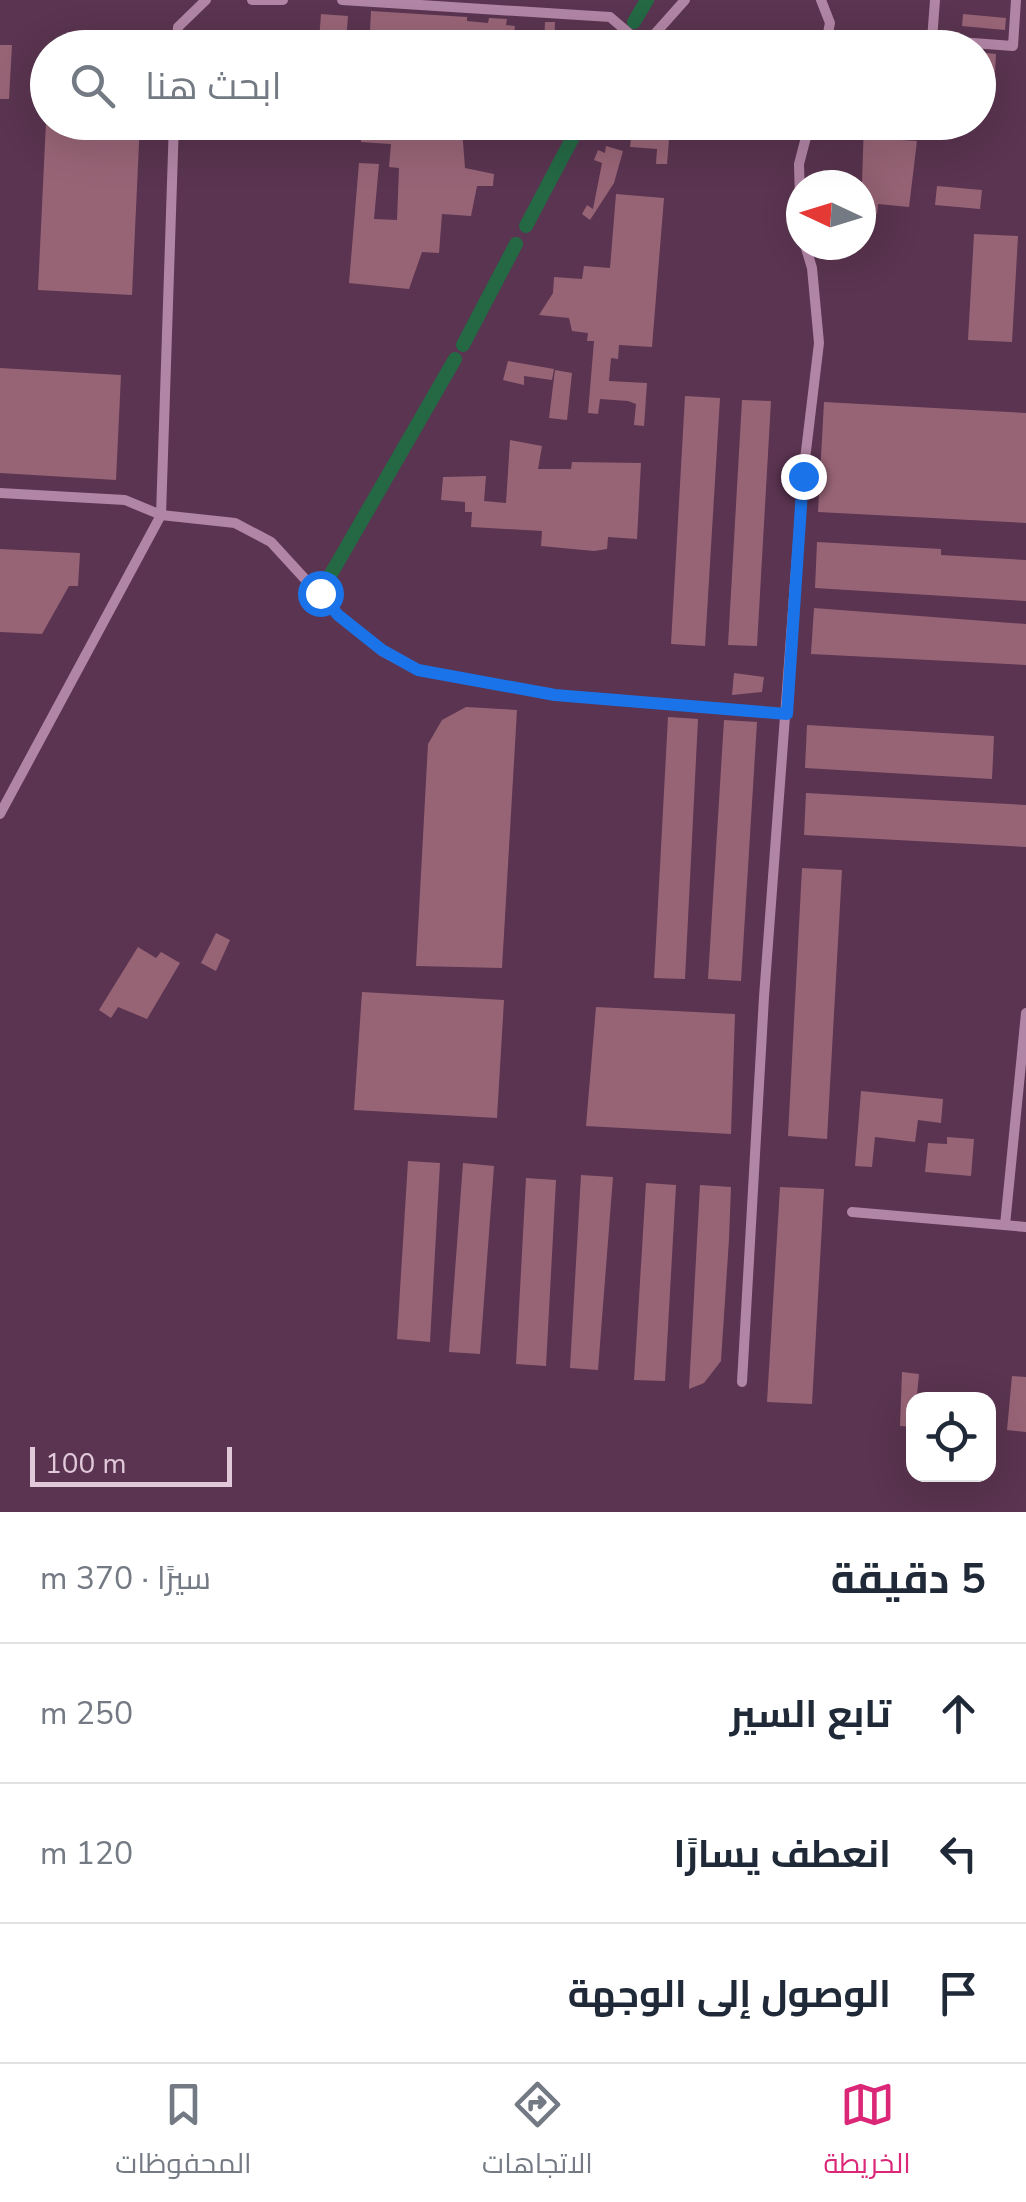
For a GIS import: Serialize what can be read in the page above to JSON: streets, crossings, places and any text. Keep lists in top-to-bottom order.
{
  "scale_bar": "100 m",
  "north": "left",
  "page": {
    "search": "ابحث هنا",
    "scale": "100 m",
    "heading": ["5 دقيقة", "سيرًا · 370 m"],
    "list": [
      ["تابع السير", "250 m"],
      ["انعطف يسارًا", "120 m"],
      "الوصول إلى الوجهة"
    ],
    "nav": ["الخريطة", "الاتجاهات", "المحفوظات"]
  }
}
